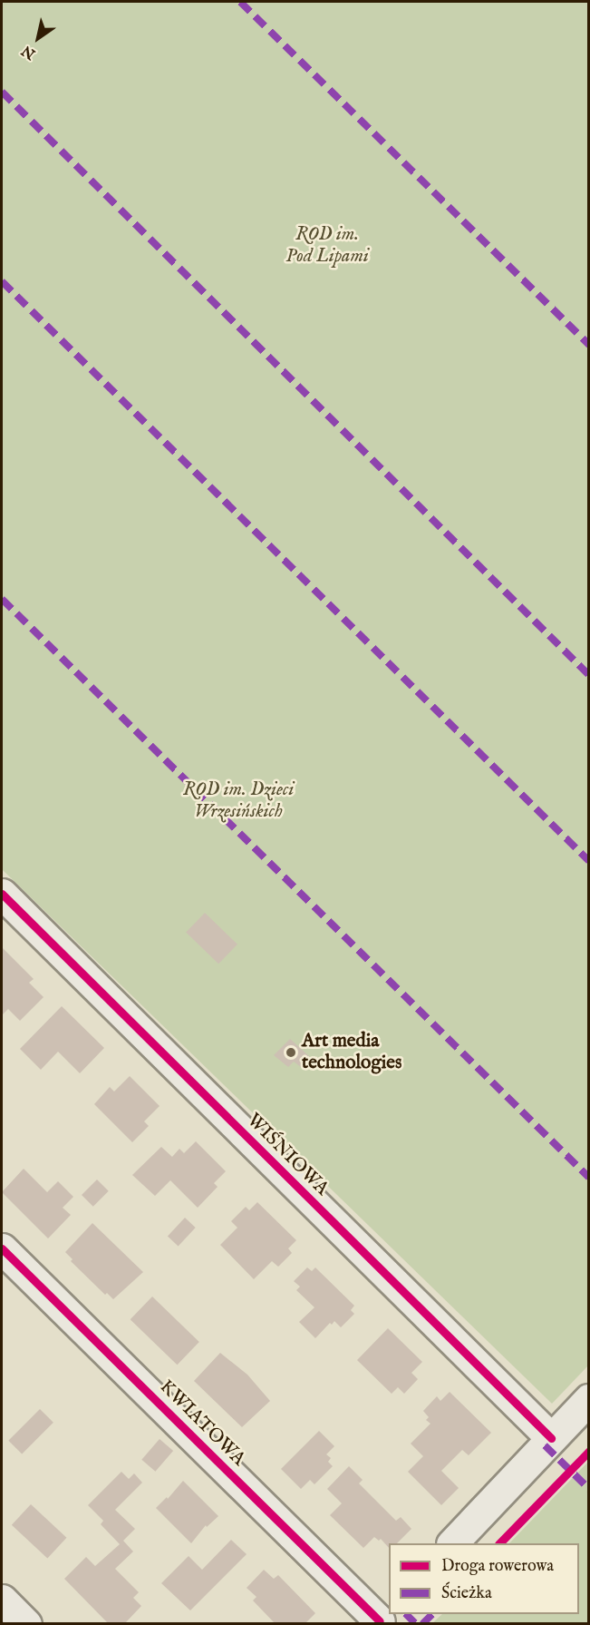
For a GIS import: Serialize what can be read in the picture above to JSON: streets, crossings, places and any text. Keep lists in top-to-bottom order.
{
  "streets": {
    "street": ["WIŚNIOWA", "KWIATOWA"]
  },
  "parks": ["ROD im. Pod Lipami", "ROD im. Dzieci Wrzesińskich"],
  "places": ["Art media technologies"],
  "legend": ["Droga rowerowa", "Ścieżka"],
  "north": "bottom left"
}
